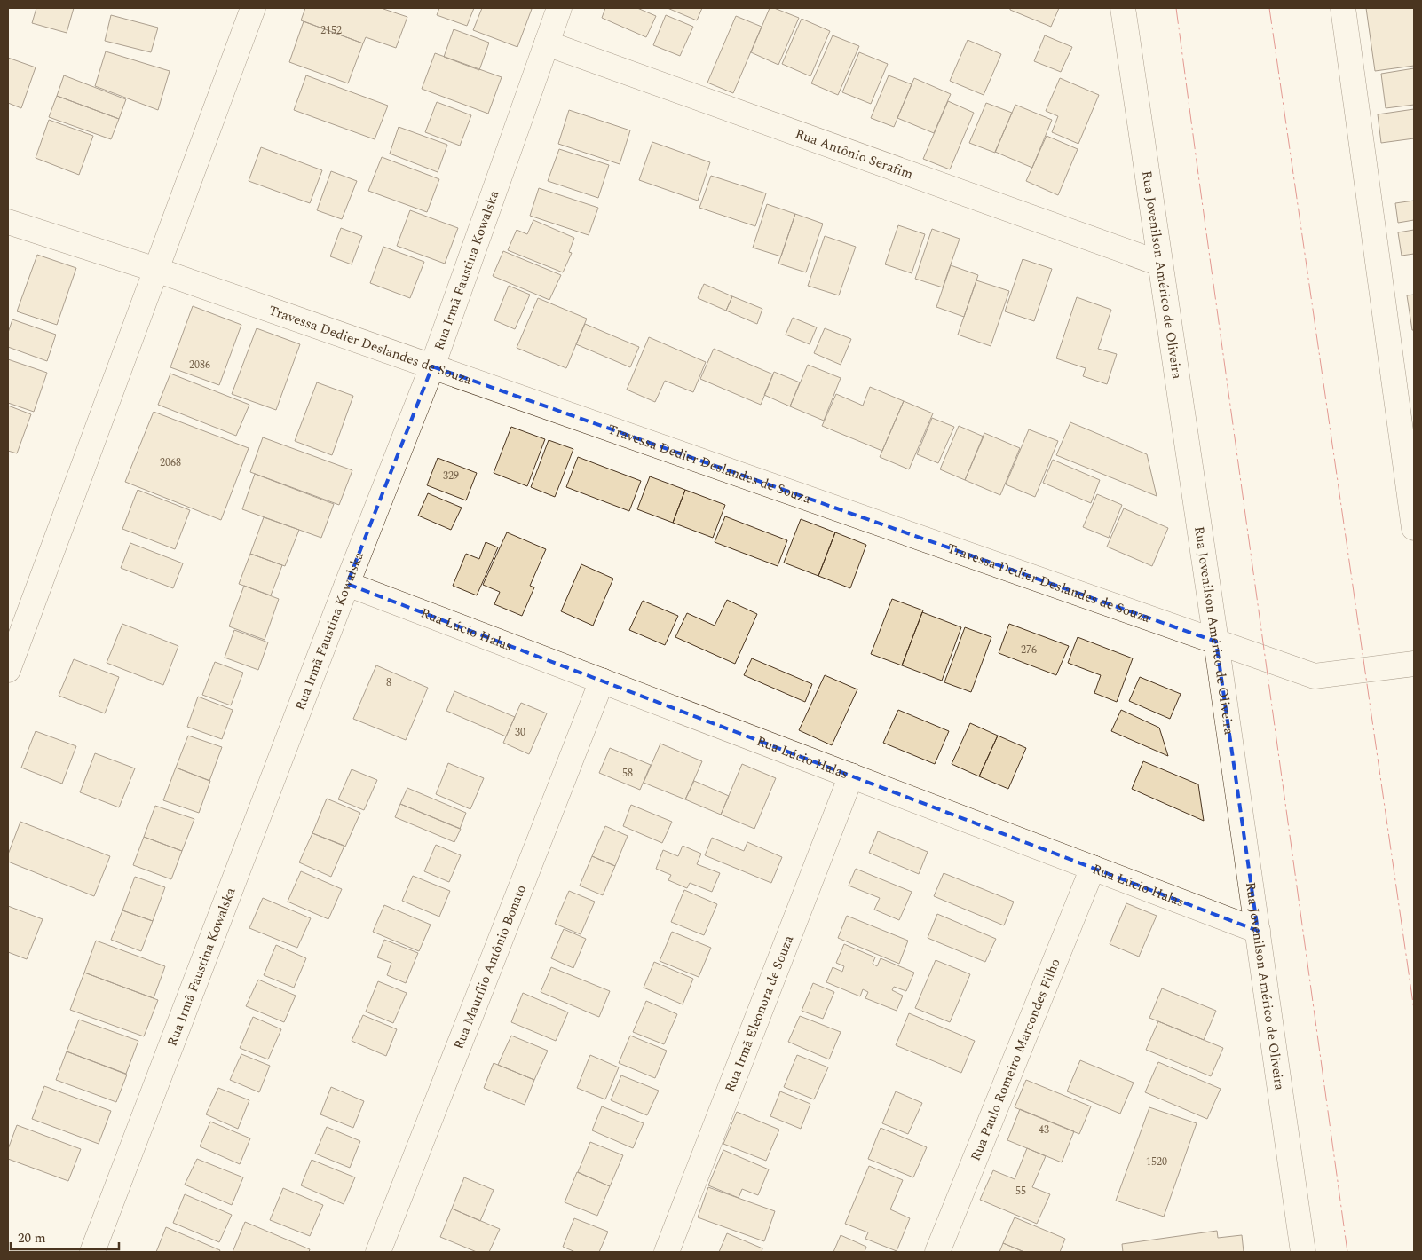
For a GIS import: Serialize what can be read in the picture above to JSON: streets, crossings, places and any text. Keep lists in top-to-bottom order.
{
  "streets": {
    "street": [
      "Rua Antônio Serafim",
      "Rua Irmã Faustina Kowalska",
      "Rua Jovenilson Américo de Oliveira",
      "Travessa Dedier Deslandes de Souza",
      "Rua Lúcio Halas",
      "Rua Maurílio Antônio Bonato",
      "Rua Irmã Eleonora de Souza",
      "Rua Paulo Romeiro Marcondes Filho"
    ]
  },
  "crossings": [
    ["Rua Antônio Serafim", "Rua Irmã Faustina Kowalska"],
    ["Rua Antônio Serafim", "Rua Jovenilson Américo de Oliveira"],
    ["Rua Irmã Faustina Kowalska", "Travessa Dedier Deslandes de Souza"],
    ["Rua Irmã Faustina Kowalska", "Rua Lúcio Halas"],
    ["Rua Jovenilson Américo de Oliveira", "Travessa Dedier Deslandes de Souza"],
    ["Rua Jovenilson Américo de Oliveira", "Rua Lúcio Halas"],
    ["Rua Lúcio Halas", "Rua Maurílio Antônio Bonato"],
    ["Rua Lúcio Halas", "Rua Irmã Eleonora de Souza"],
    ["Rua Lúcio Halas", "Rua Paulo Romeiro Marcondes Filho"]
  ],
  "house_numbers": [
    "2152",
    "2086",
    "2068",
    "329",
    "276",
    "8",
    "30",
    "58",
    "43",
    "1520",
    "55"
  ],
  "scale_bar": "20 m"
}
